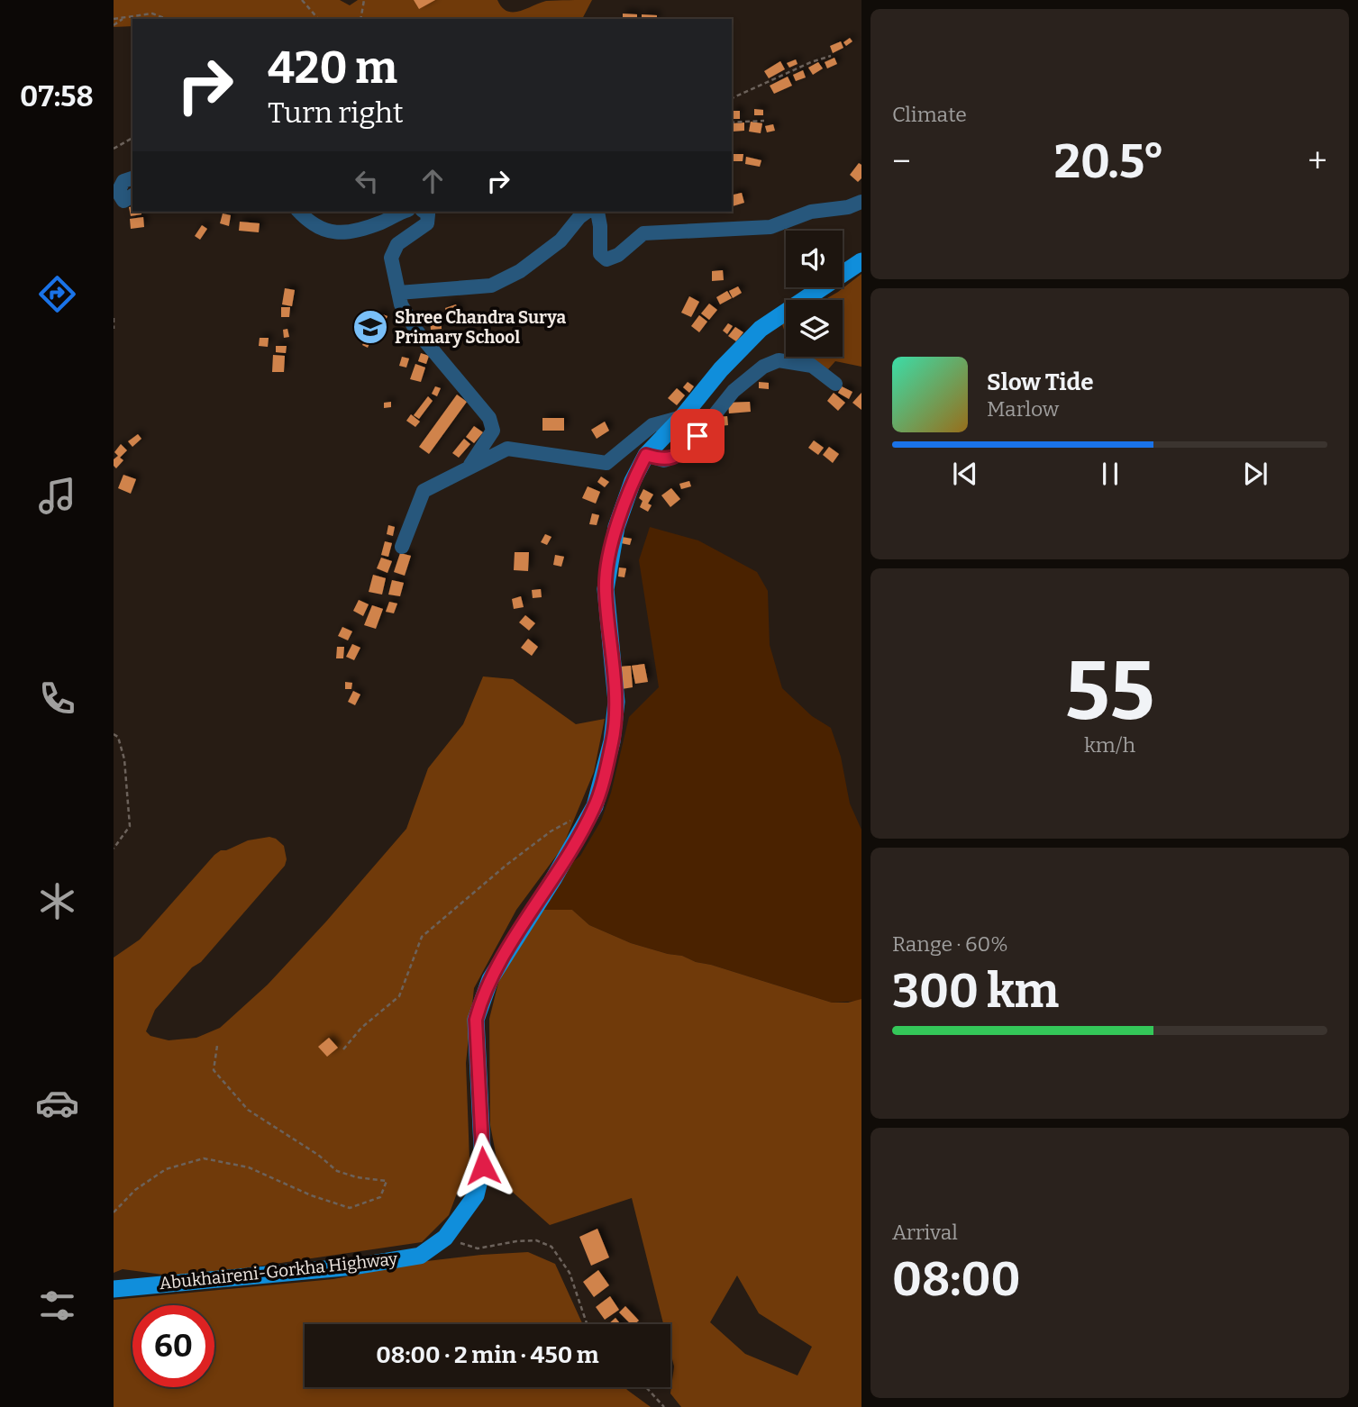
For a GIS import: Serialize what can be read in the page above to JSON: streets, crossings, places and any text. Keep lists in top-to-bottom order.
{
  "streets": {
    "main road": ["Abukhaireni-Gorkha Highway"]
  },
  "places": {
    "school or university": ["Shree Chandra Surya Primary School"]
  },
  "page": {
    "tabs": "07:58",
    "tile": [
      "Climate",
      ["55", "km/h"],
      ["Range · 60%", "300 km"],
      ["Arrival", "08:00"]
    ],
    "turn": ["420 m", "Turn right"],
    "heat": ["−", "20.5°", "+"],
    "song": ["Slow Tide", "Marlow"],
    "limit": "60",
    "trip": "08:00 · 2 min · 450 m"
  }
}
